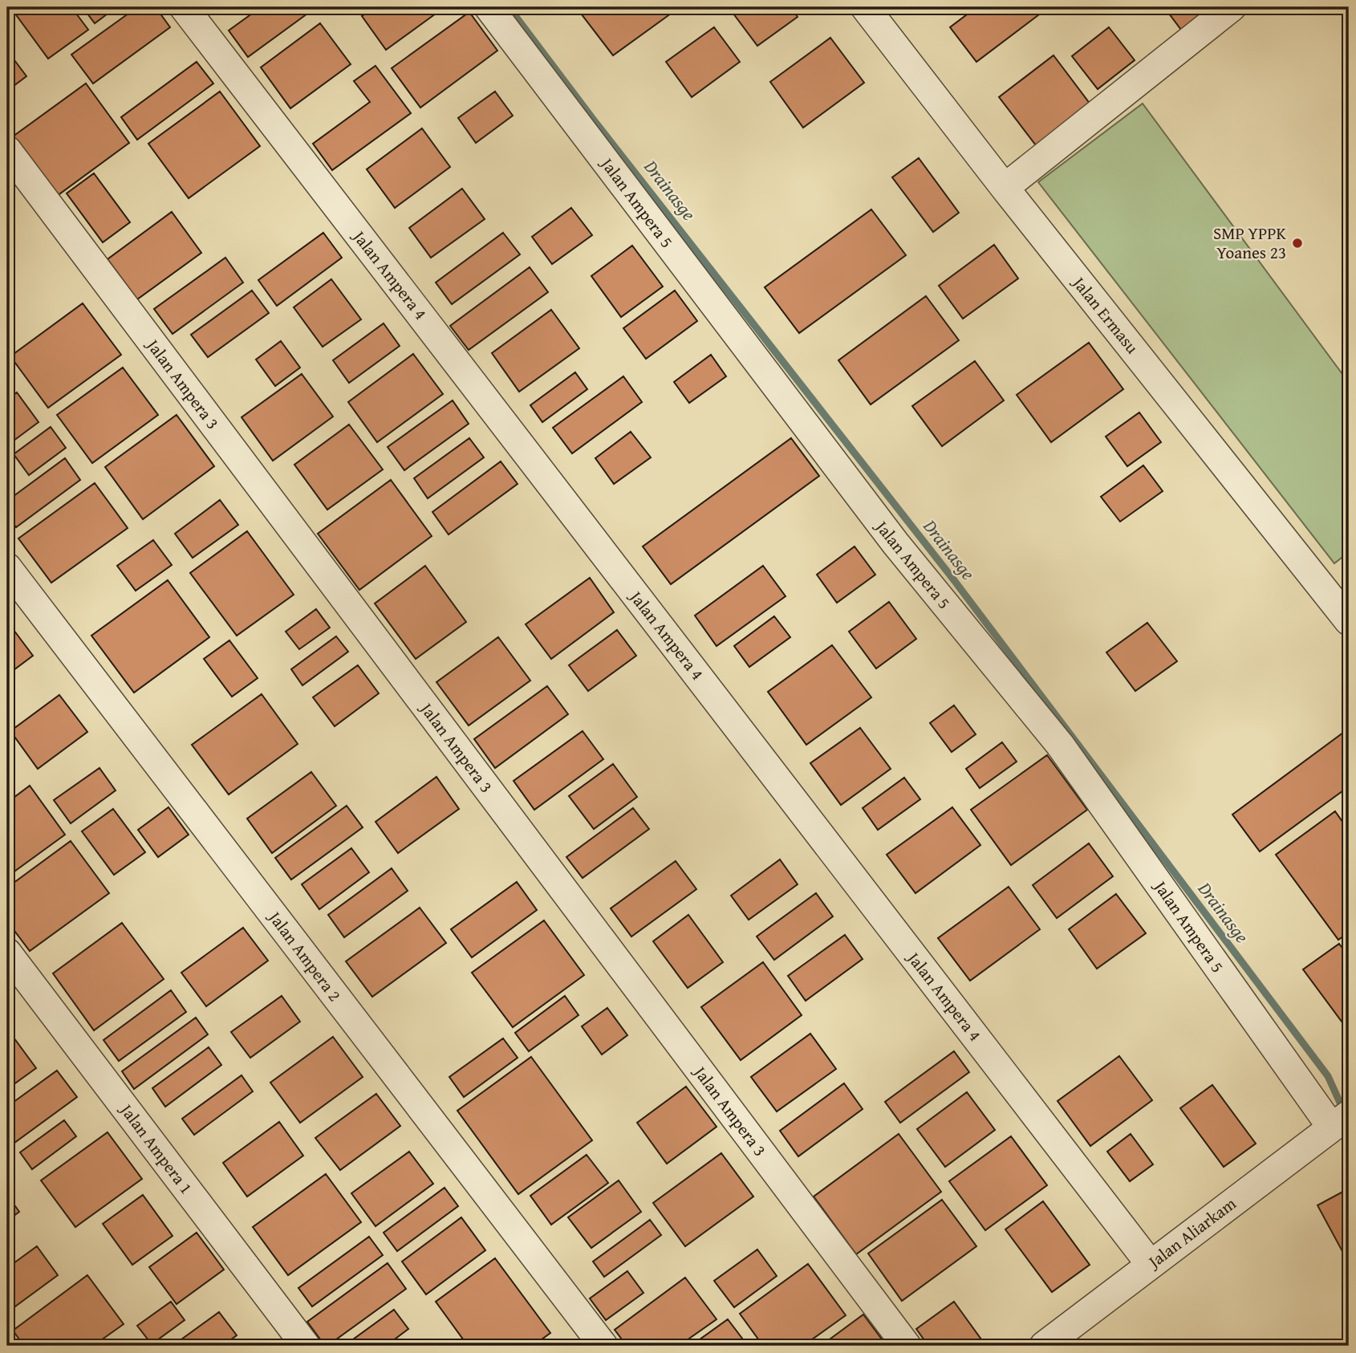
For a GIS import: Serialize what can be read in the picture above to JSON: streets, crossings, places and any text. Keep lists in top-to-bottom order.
{
  "streets": {
    "street": [
      "Jalan Ampera 5",
      "Jalan Ampera 4",
      "Jalan Ermasu",
      "Jalan Ampera 3",
      "Jalan Ampera 2",
      "Jalan Ampera 1",
      "Jalan Aliarkam"
    ]
  },
  "crossings": [
    ["Jalan Ampera 5", "Jalan Aliarkam"],
    ["Jalan Ampera 4", "Jalan Aliarkam"]
  ],
  "water": ["Drainasge"],
  "places": ["SMP YPPK Yoanes 23"]
}
